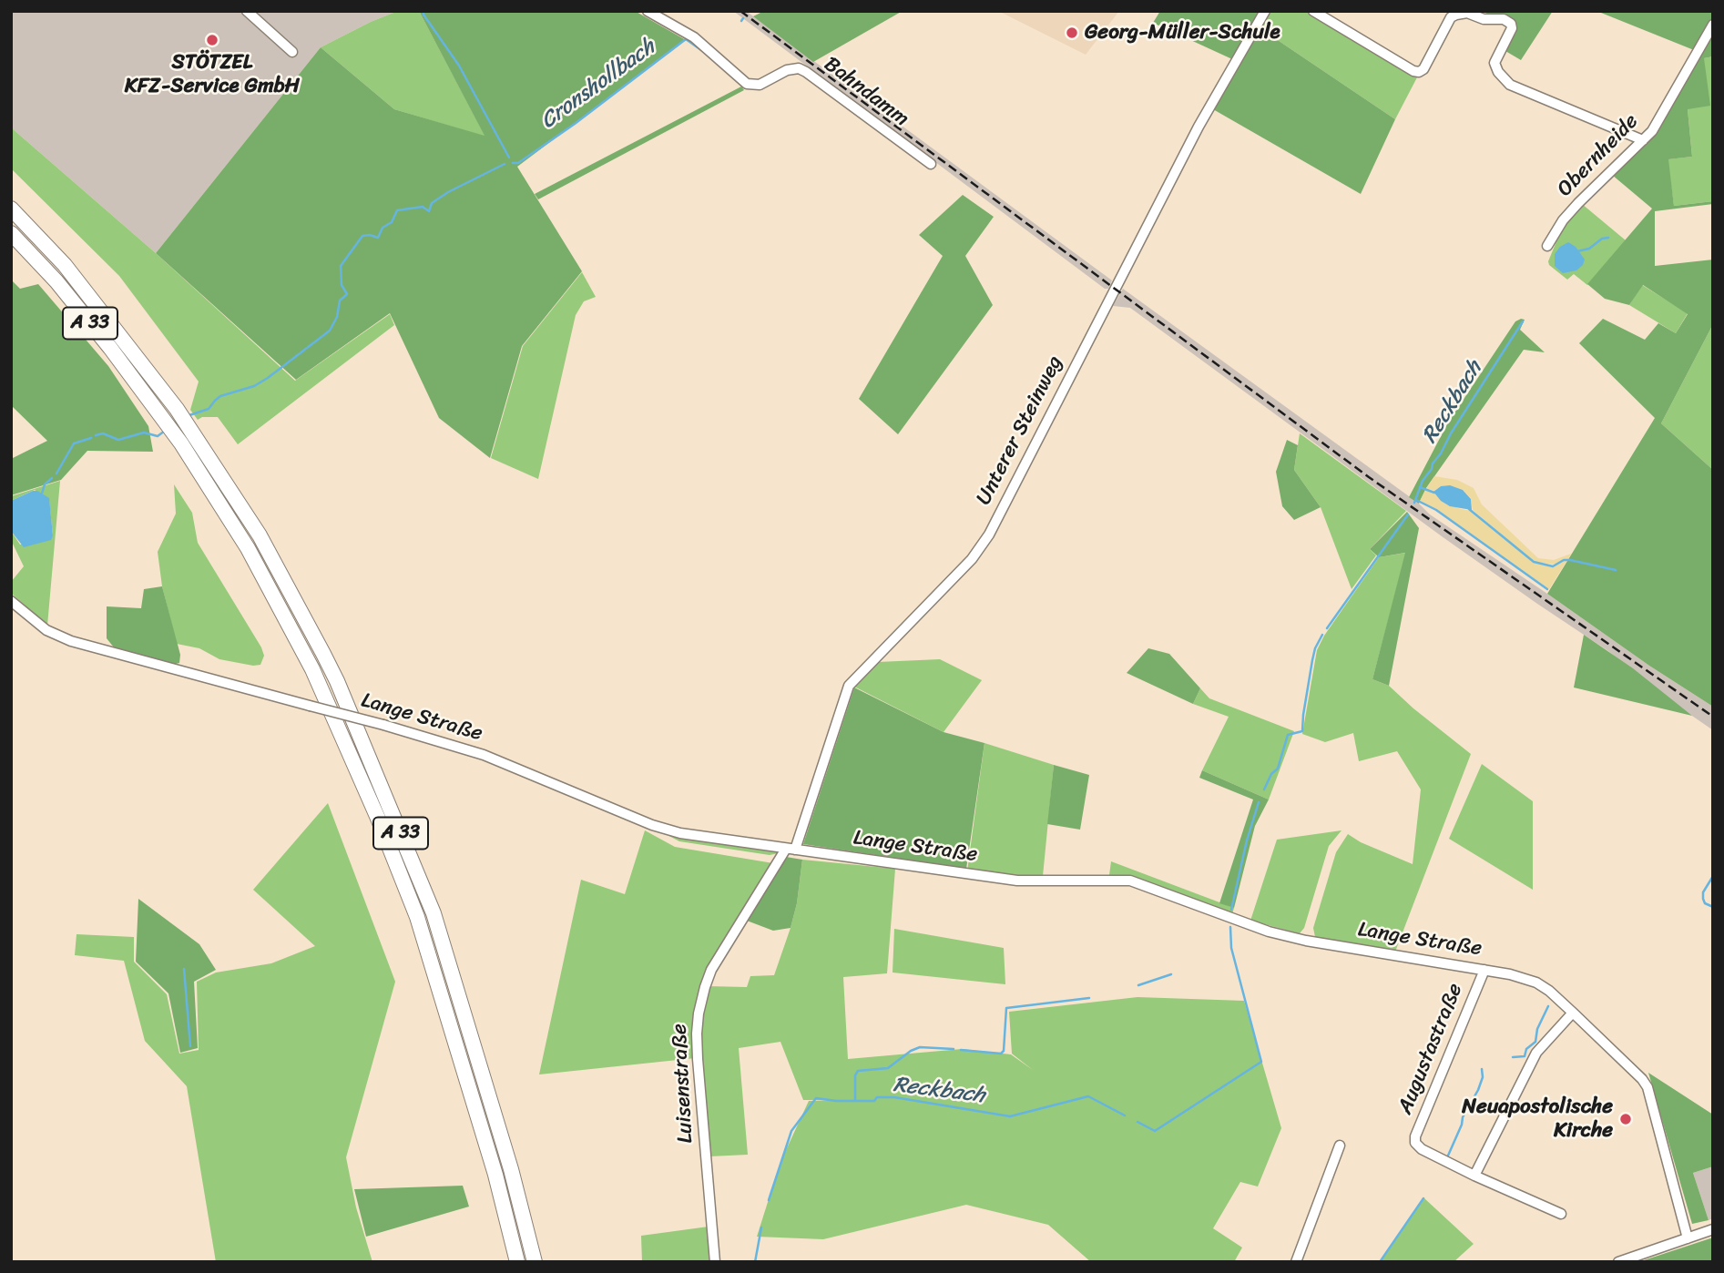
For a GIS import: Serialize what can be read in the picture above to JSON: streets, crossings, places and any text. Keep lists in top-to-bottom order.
{
  "streets": {
    "highway": ["A 33"],
    "street": [
      "Bahndamm",
      "Obernheide",
      "Unterer Steinweg",
      "Lange Straße",
      "Augustastraße",
      "Luisenstraße"
    ]
  },
  "crossings": [
    ["Unterer Steinweg", "Lange Straße"],
    ["Unterer Steinweg", "Luisenstraße"],
    ["Lange Straße", "Augustastraße"],
    ["Lange Straße", "Luisenstraße"]
  ],
  "water": ["Cronshollbach", "Reckbach"],
  "places": ["Georg-Müller-Schule", "STÖTZEL KFZ-Service GmbH", "Neuapostolische Kirche"]
}
